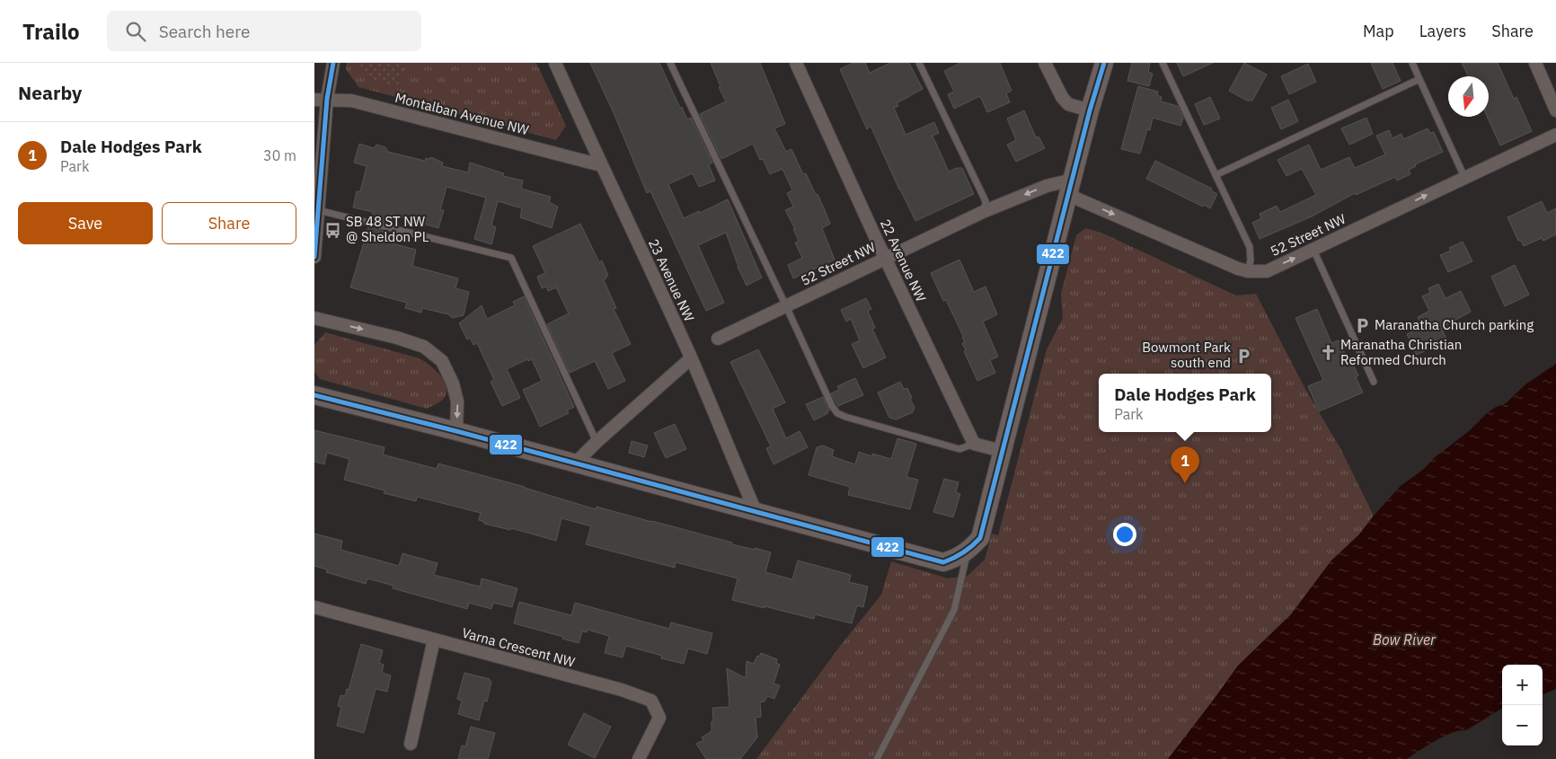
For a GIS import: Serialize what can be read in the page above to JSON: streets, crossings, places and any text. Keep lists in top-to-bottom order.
{
  "streets": {
    "street": [
      "Montalban Avenue NW",
      "52 Street NW",
      "22 Avenue NW",
      "23 Avenue NW",
      "Varna Crescent NW"
    ]
  },
  "crossings": [
    ["Montalban Avenue NW", "23 Avenue NW"],
    ["52 Street NW", "22 Avenue NW"]
  ],
  "water": ["Bow River"],
  "places": {
    "bus stop": ["SB 48 ST NW @ Sheldon PL"],
    "parking": ["Maranatha Church parking", "Bowmont Park south end"],
    "church": ["Maranatha Christian Reformed Church"]
  },
  "lines": ["transit line 422"],
  "north": "bottom",
  "page": {
    "header": "Trailo",
    "search": "Search here",
    "nav": ["Map", "Layers", "Share"],
    "heading": "Nearby",
    "list": [
      {
        "mark": "1",
        "name": "Dale Hodges Park",
        "note": "Park",
        "value": "30 m"
      }
    ],
    "buttons": ["Save", "Share"],
    "popup": ["Dale Hodges Park", "Park"],
    "pins": "1",
    "map_buttons": ["+", "−"]
  }
}
